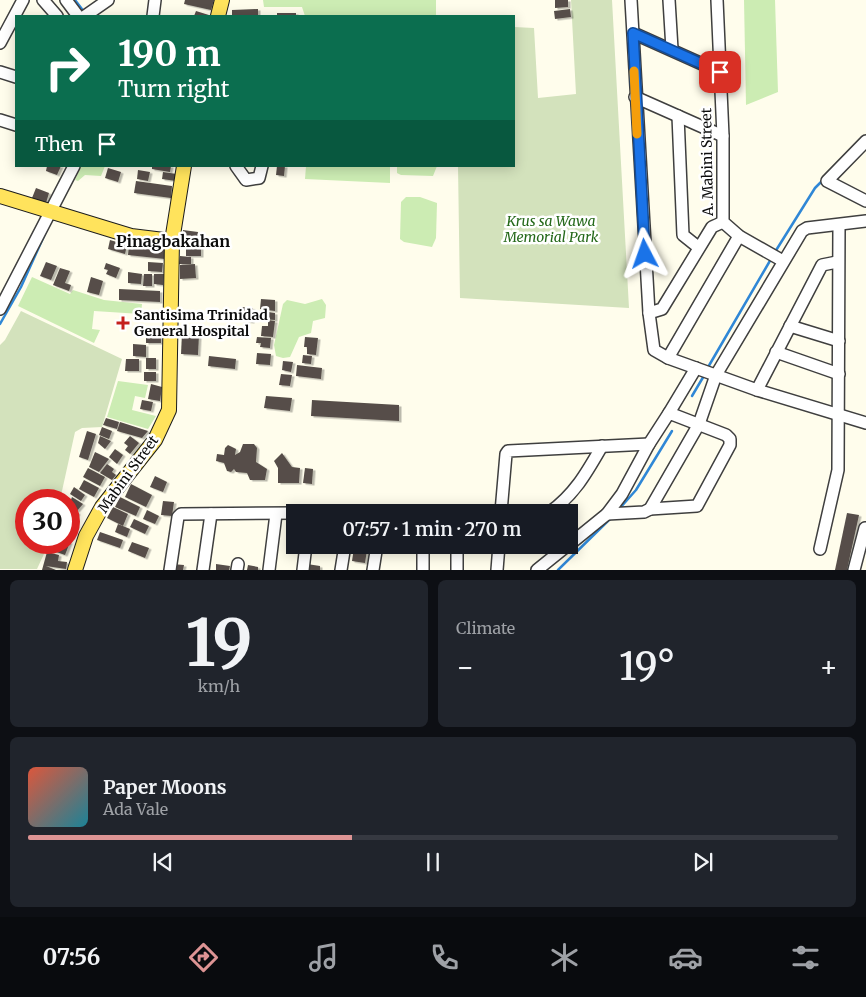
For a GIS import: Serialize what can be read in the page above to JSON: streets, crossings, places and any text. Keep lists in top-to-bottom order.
{
  "streets": {
    "main road": ["Mabini Street"],
    "street": ["A. Mabini Street"]
  },
  "districts": ["Pinagbakahan"],
  "parks": ["Krus sa Wawa Memorial Park"],
  "places": {
    "health": ["Santisima Trinidad General Hospital"]
  },
  "page": {
    "turn": ["190 m", "Turn right"],
    "then": "Then",
    "limit": "30",
    "trip": "07:57 · 1 min · 270 m",
    "tile": [
      ["19", "km/h"],
      "Climate"
    ],
    "heat": ["−", "19°", "+"],
    "song": ["Paper Moons", "Ada Vale"],
    "tabs": "07:56"
  }
}
